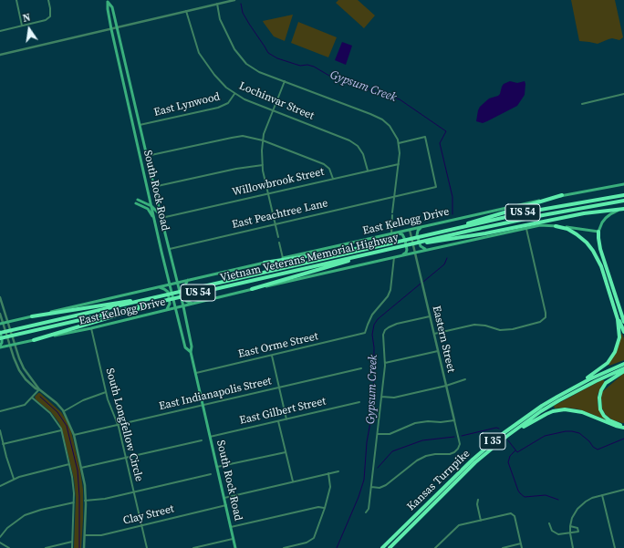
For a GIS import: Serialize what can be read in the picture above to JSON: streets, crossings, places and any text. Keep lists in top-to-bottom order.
{
  "streets": {
    "highway": [
      "US 54",
      "Vietnam Veterans Memorial Highway",
      "I 35",
      "Kansas Turnpike"
    ],
    "main road": ["South Rock Road", "East Kellogg Drive"],
    "street": [
      "Lochinvar Street",
      "East Lynwood",
      "Willowbrook Street",
      "East Peachtree Lane",
      "Eastern Street",
      "East Orme Street",
      "East Indianapolis Street",
      "East Gilbert Street",
      "South Longfellow Circle",
      "Clay Street"
    ]
  },
  "crossings": [
    ["Lochinvar Street", "East Lynwood"],
    ["Lochinvar Street", "Willowbrook Street"],
    ["East Lynwood", "South Rock Road"],
    ["Willowbrook Street", "South Rock Road"],
    ["South Rock Road", "East Peachtree Lane"],
    ["South Rock Road", "East Kellogg Drive"],
    ["South Rock Road", "East Orme Street"],
    ["South Rock Road", "East Indianapolis Street"],
    ["South Rock Road", "East Gilbert Street"],
    ["South Rock Road", "Clay Street"],
    ["East Kellogg Drive", "Eastern Street"],
    ["East Kellogg Drive", "East Orme Street"],
    ["East Kellogg Drive", "South Longfellow Circle"],
    ["East Indianapolis Street", "South Longfellow Circle"],
    ["South Longfellow Circle", "Clay Street"]
  ],
  "water": ["Gypsum Creek"],
  "north": "top"
}
